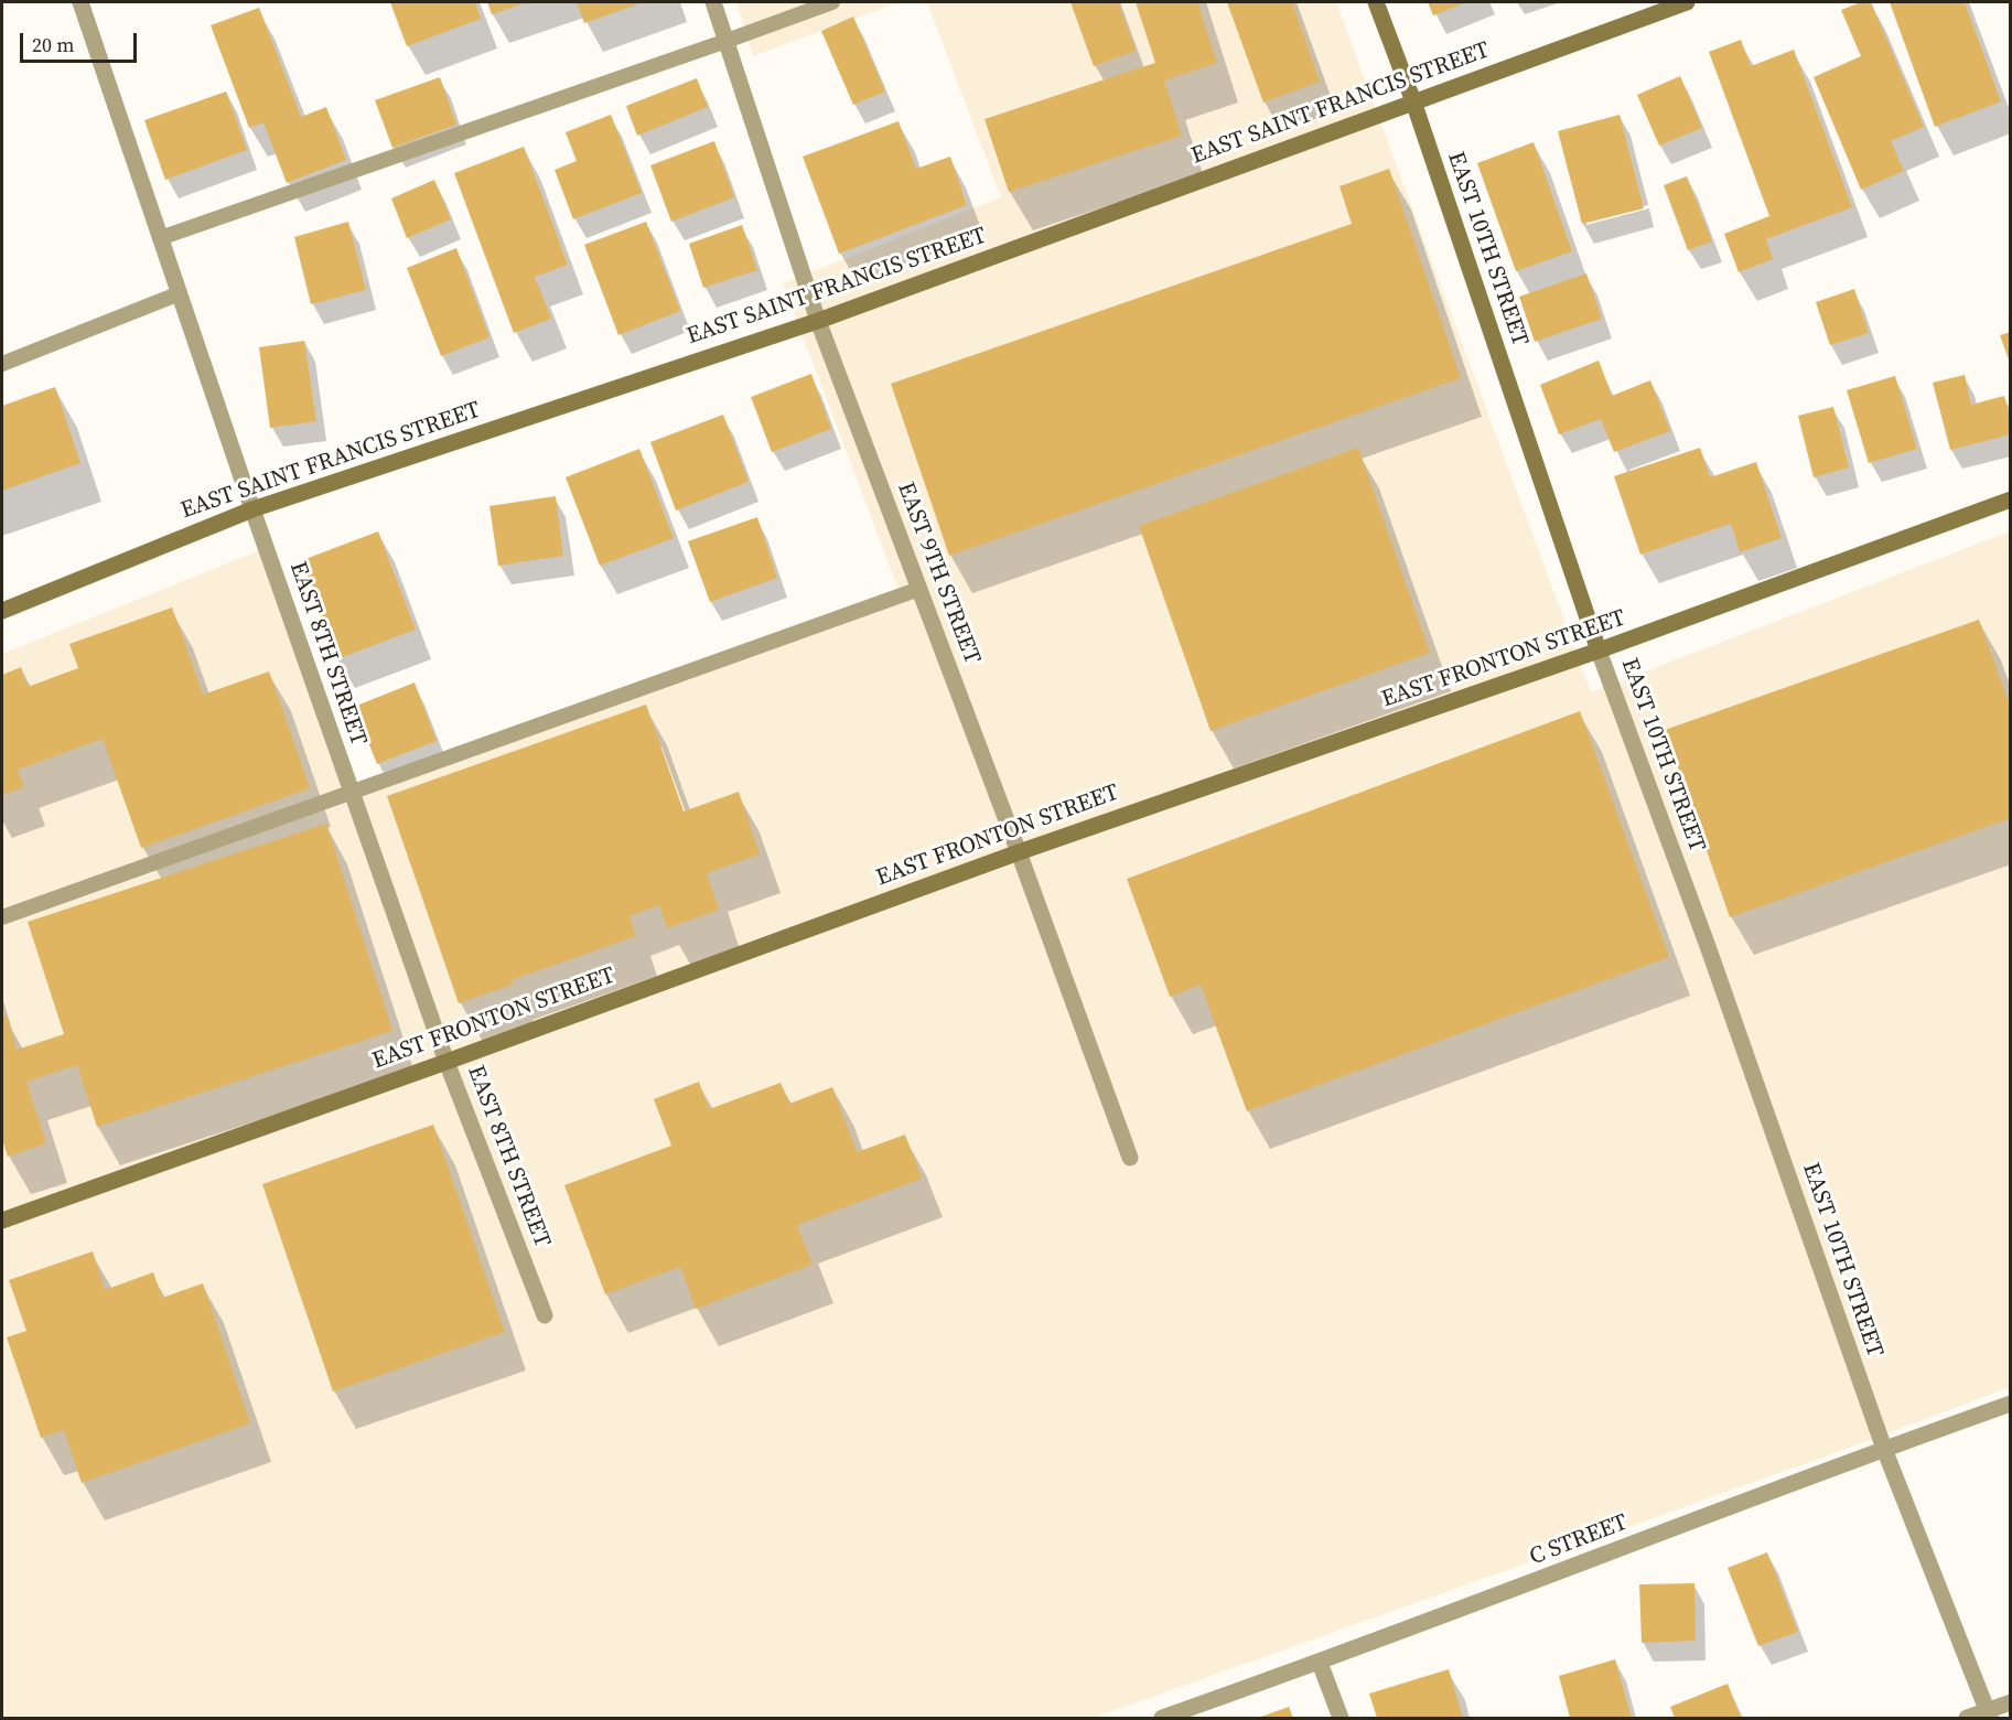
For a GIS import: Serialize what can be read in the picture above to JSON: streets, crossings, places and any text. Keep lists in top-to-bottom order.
{
  "streets": {
    "street": [
      "EAST SAINT FRANCIS STREET",
      "EAST 10TH STREET",
      "EAST 9TH STREET",
      "EAST 8TH STREET",
      "EAST FRONTON STREET",
      "C STREET"
    ]
  },
  "crossings": [
    ["EAST SAINT FRANCIS STREET", "EAST 10TH STREET"],
    ["EAST SAINT FRANCIS STREET", "EAST 9TH STREET"],
    ["EAST SAINT FRANCIS STREET", "EAST 8TH STREET"],
    ["EAST 10TH STREET", "EAST FRONTON STREET"],
    ["EAST 10TH STREET", "C STREET"],
    ["EAST 9TH STREET", "EAST FRONTON STREET"],
    ["EAST 8TH STREET", "EAST FRONTON STREET"]
  ],
  "scale_bar": "20 m"
}
